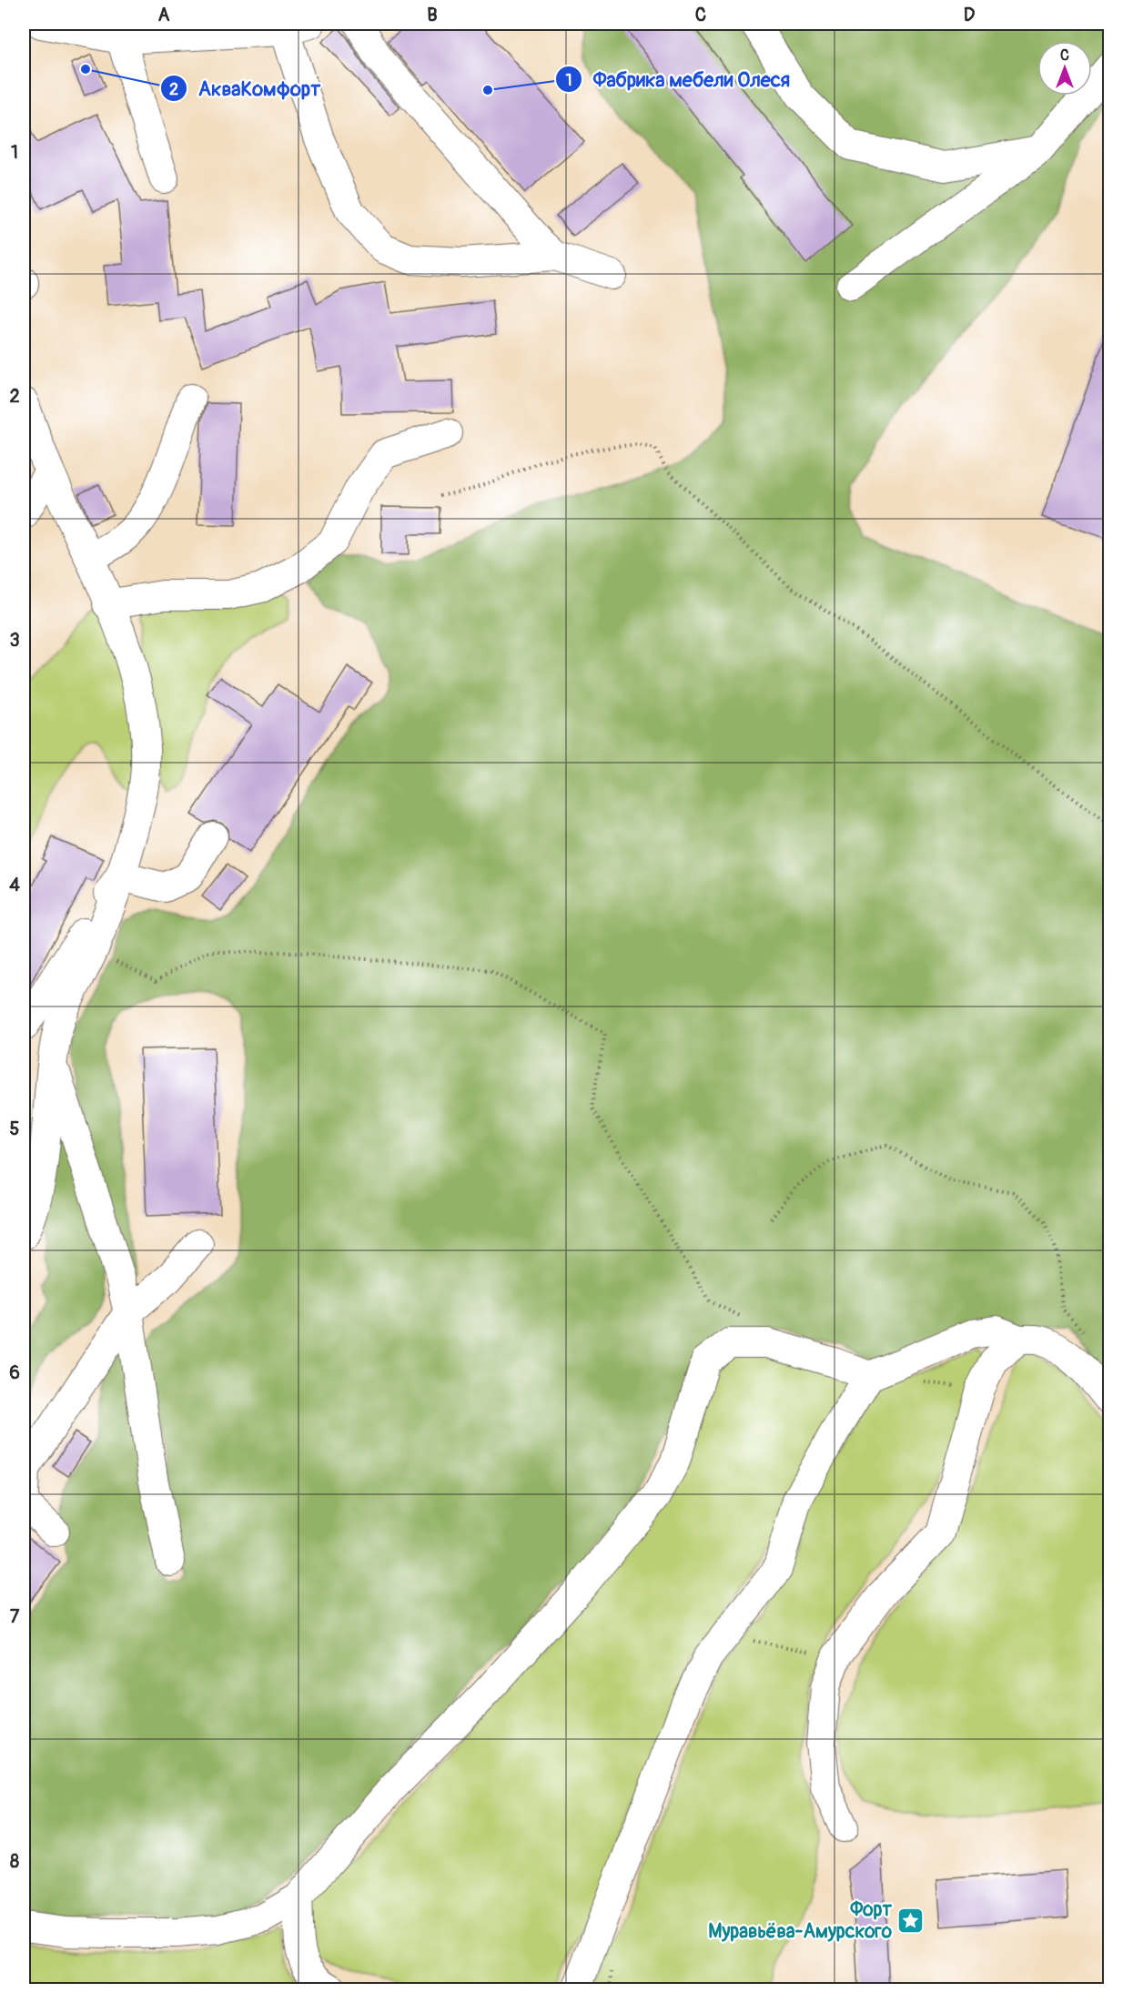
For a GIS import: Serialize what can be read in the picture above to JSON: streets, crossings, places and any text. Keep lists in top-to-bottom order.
{
  "places": {
    "other": ["АкваКомфорт", "Фабрика мебели Олеся"],
    "place": ["Форт Муравьёва-Амурского"]
  },
  "north": "top",
  "grid": {
    "columns": [
      "A",
      "B",
      "C",
      "D"
    ],
    "rows": [
      "1",
      "2",
      "3",
      "4",
      "5",
      "6",
      "7",
      "8"
    ]
  }
}
